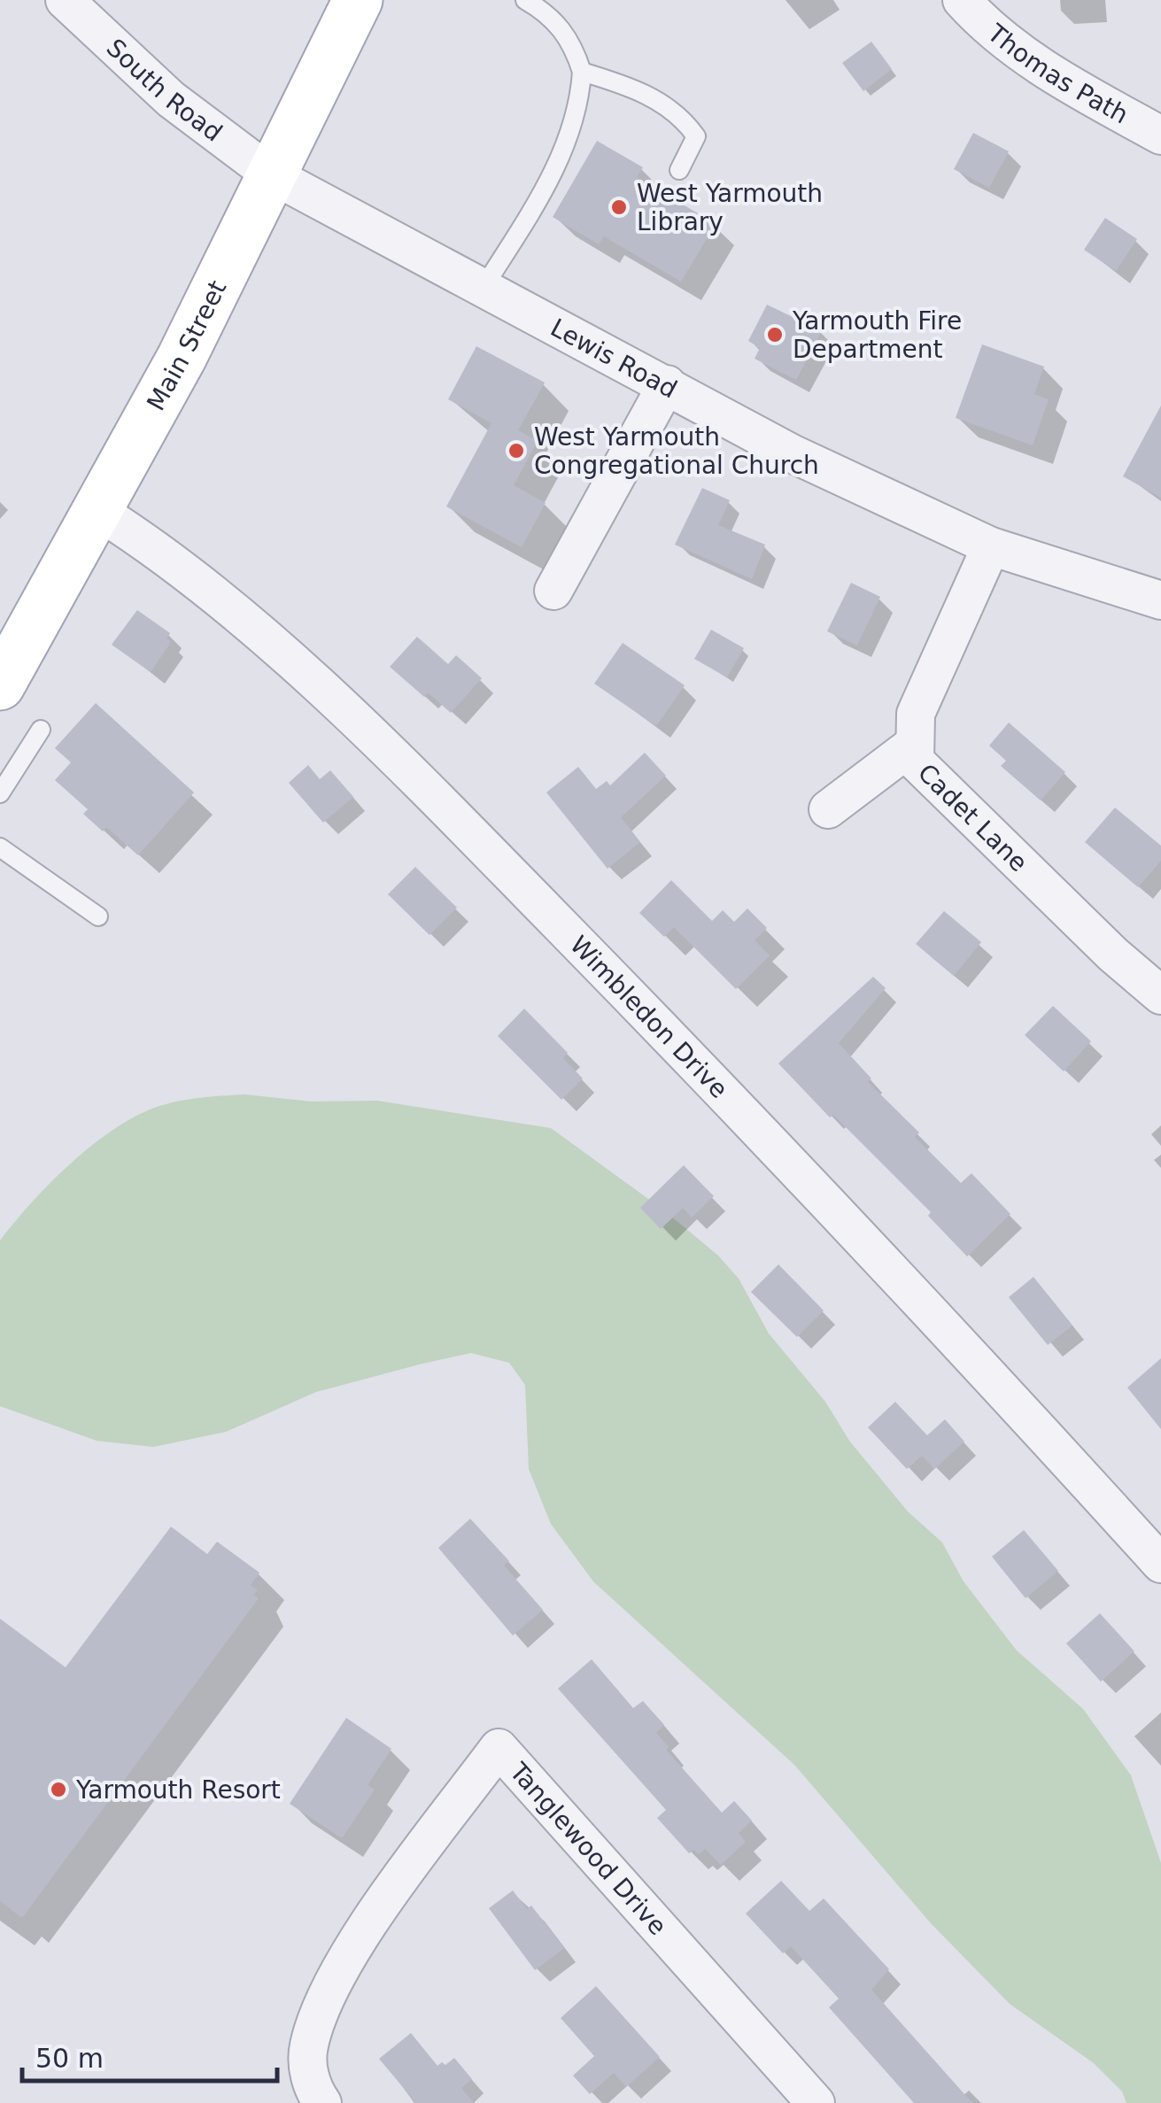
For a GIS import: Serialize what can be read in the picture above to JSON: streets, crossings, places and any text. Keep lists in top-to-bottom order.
{
  "streets": {
    "main road": ["Main Street"],
    "street": [
      "Thomas Path",
      "South Road",
      "Lewis Road",
      "Cadet Lane",
      "Wimbledon Drive",
      "Tanglewood Drive"
    ]
  },
  "crossings": [
    ["South Road", "Main Street"],
    ["South Road", "Lewis Road"],
    ["Main Street", "Lewis Road"],
    ["Main Street", "Wimbledon Drive"],
    ["Lewis Road", "Cadet Lane"]
  ],
  "places": [
    "West Yarmouth Library",
    "Yarmouth Fire Department",
    "West Yarmouth Congregational Church",
    "Yarmouth Resort"
  ],
  "scale_bar": "50 m"
}
